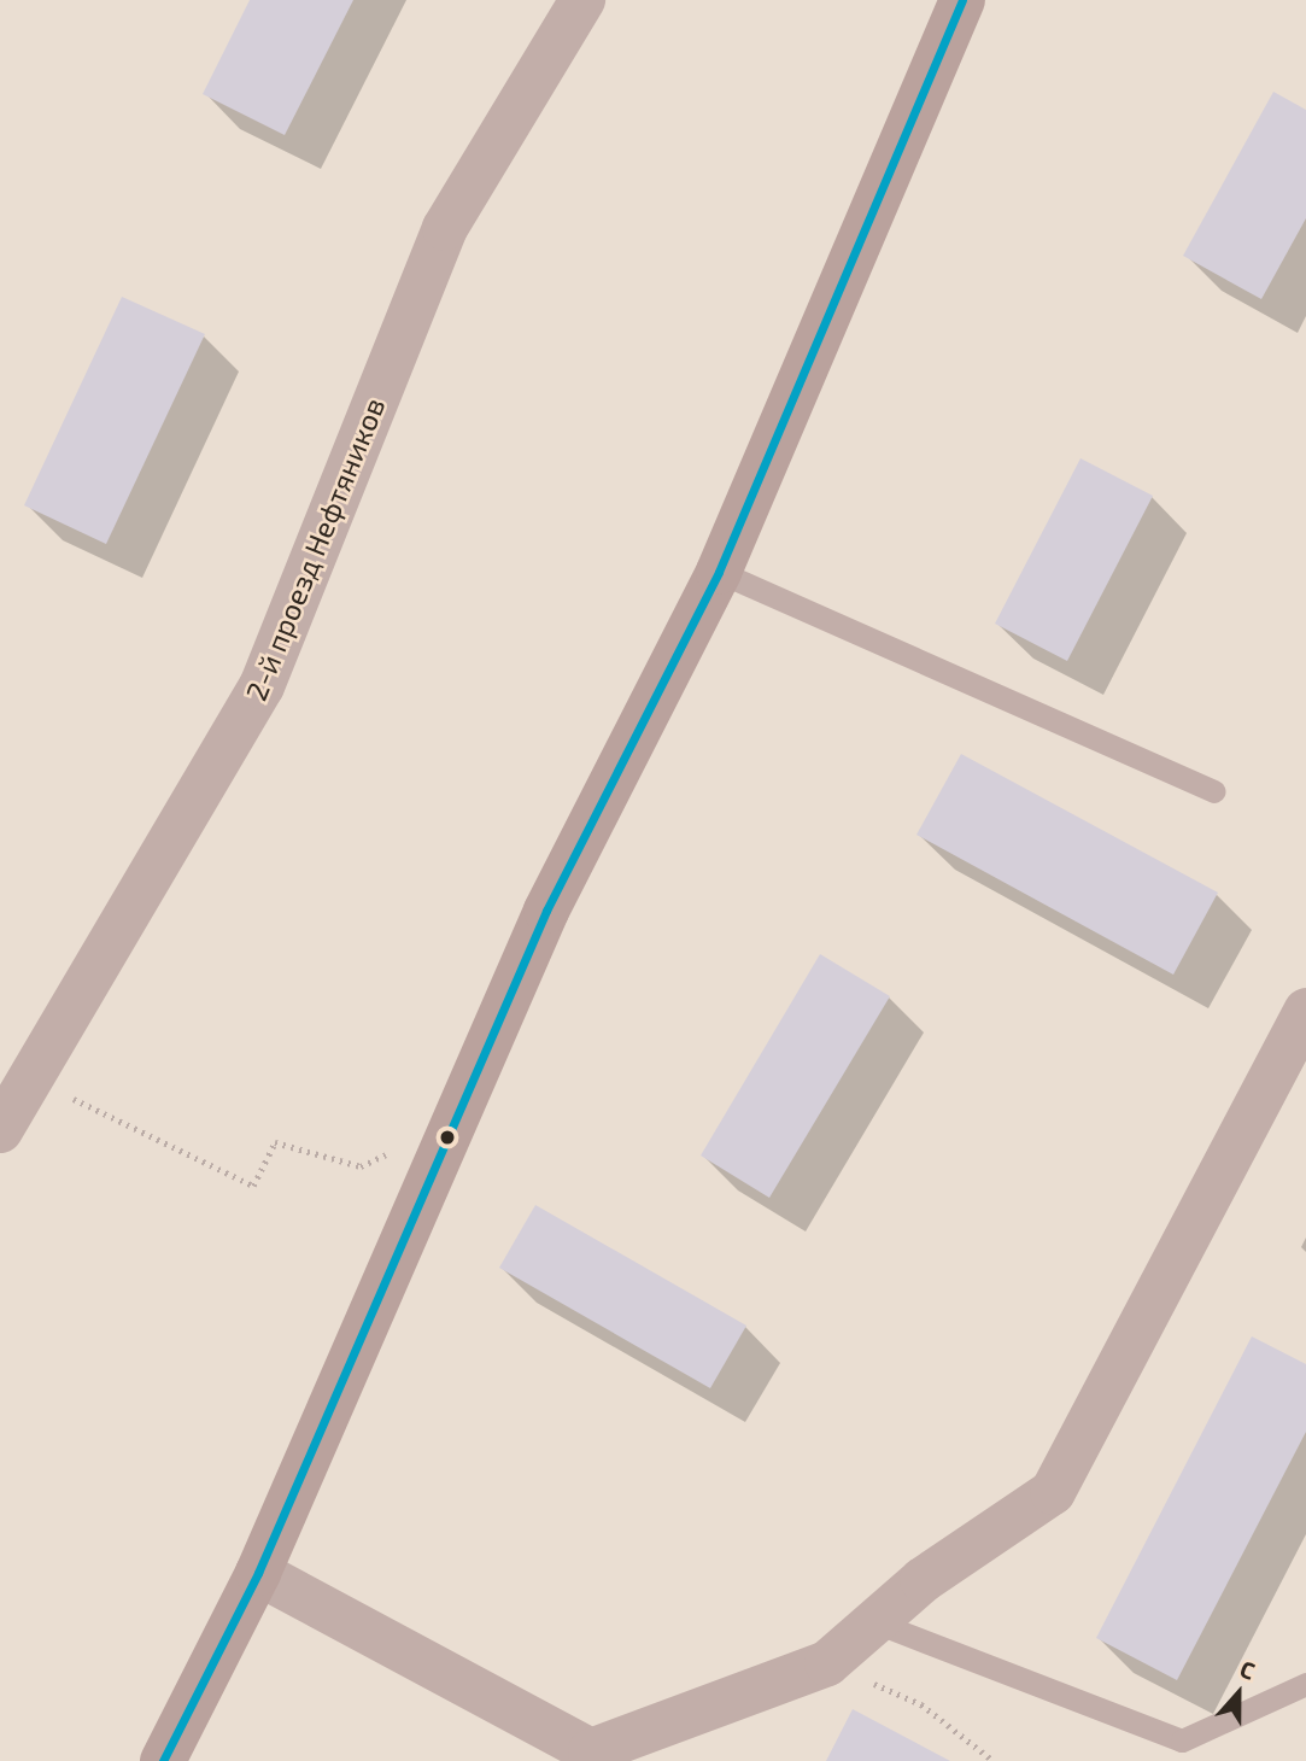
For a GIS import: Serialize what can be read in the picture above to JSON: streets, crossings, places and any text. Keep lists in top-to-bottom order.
{
  "streets": {
    "street": ["2-й проезд Нефтяников"]
  },
  "north": "top"
}
